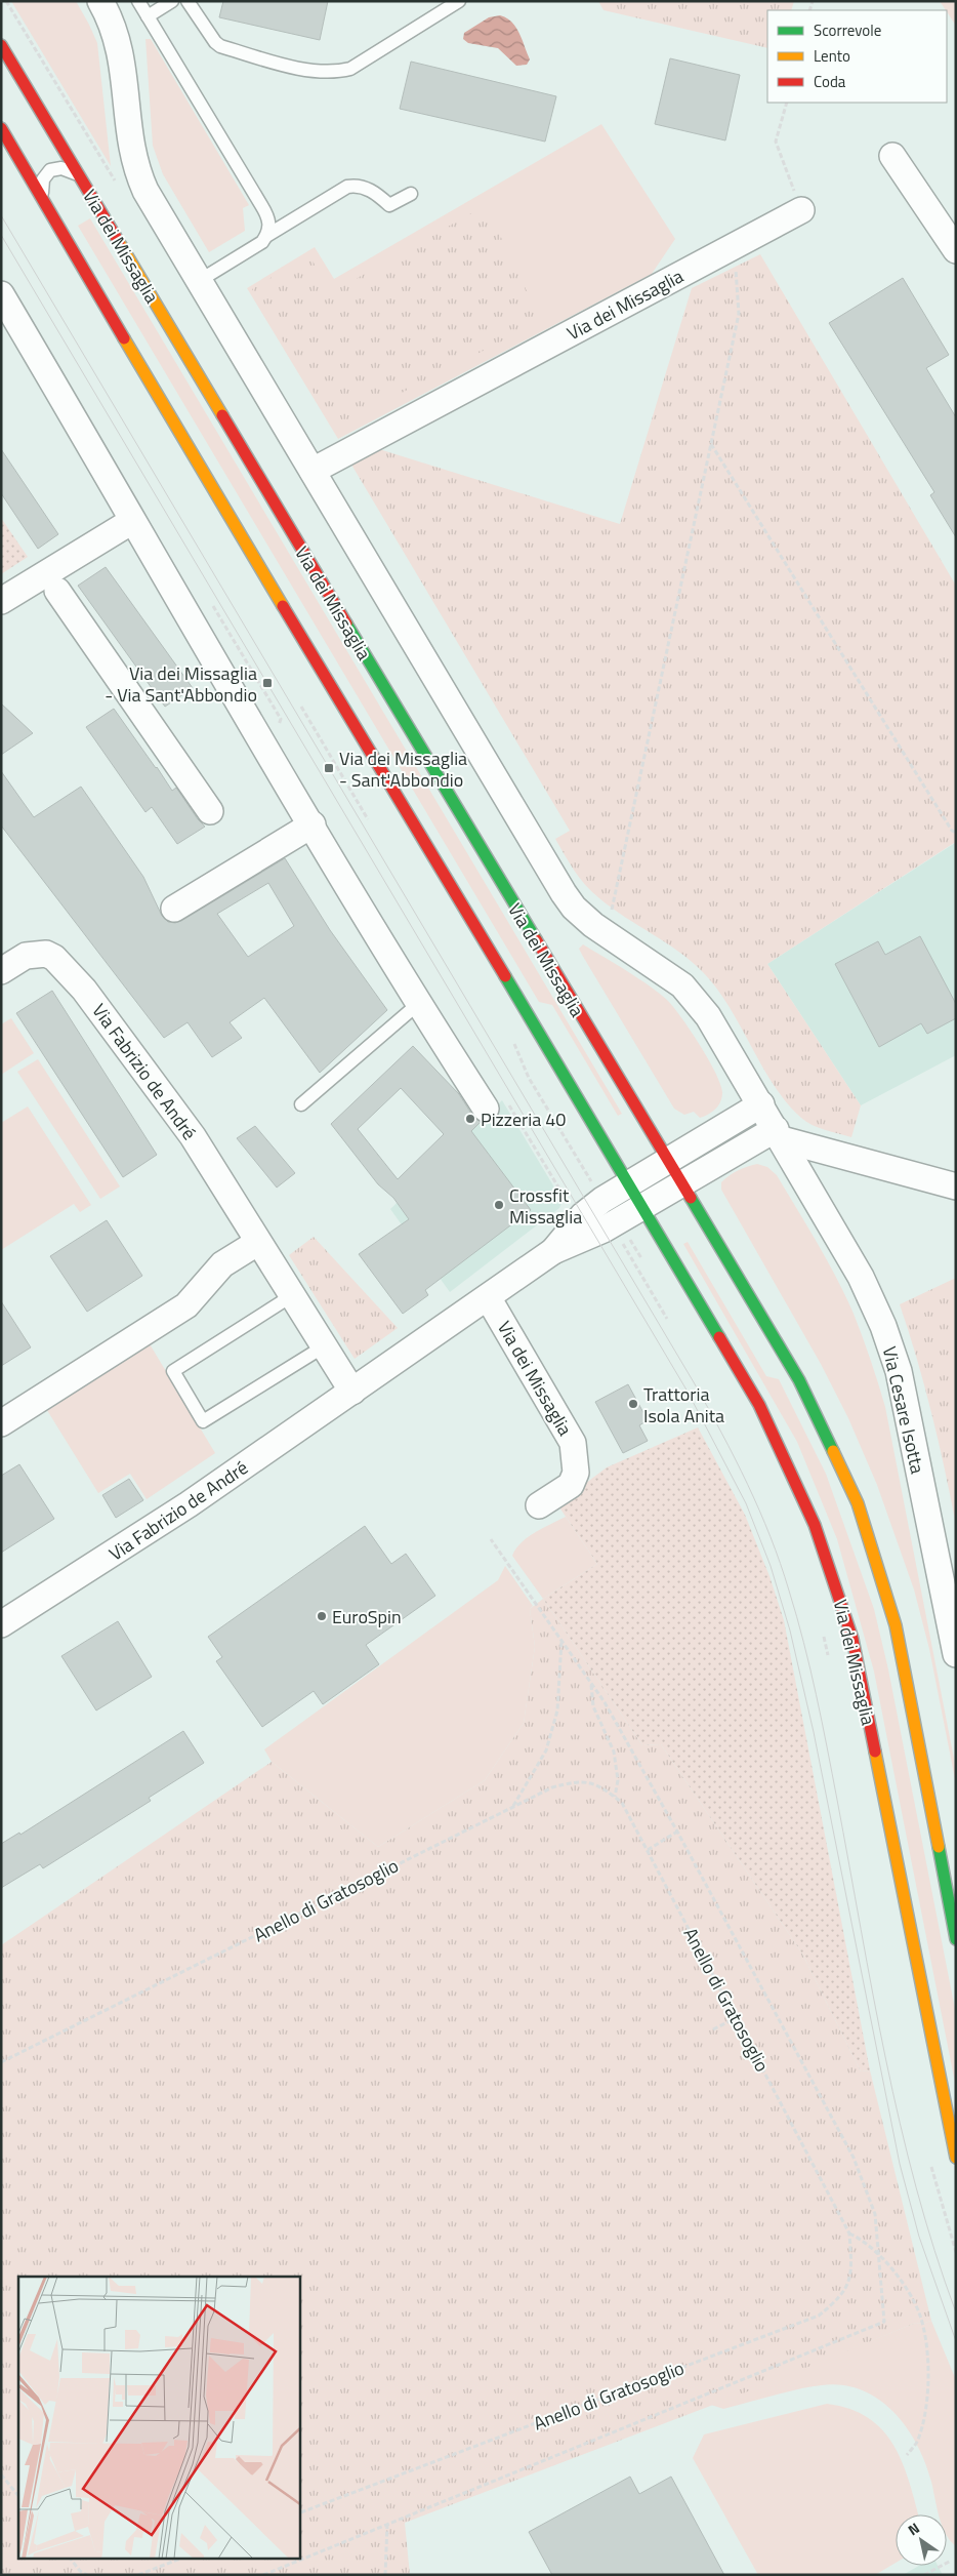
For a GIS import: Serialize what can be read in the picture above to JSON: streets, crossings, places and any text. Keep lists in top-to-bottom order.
{
  "streets": {
    "main road": ["Via dei Missaglia"],
    "street": ["Via Fabrizio de André", "Via Cesare Isotta"],
    "path": ["Anello di Gratosoglio"]
  },
  "crossings": [
    ["Via dei Missaglia", "Via Fabrizio de André"]
  ],
  "places": {
    "transit": ["Via dei Missaglia - Via Sant'Abbondio", "Via dei Missaglia - Sant'Abbondio"],
    "other": [
      "Pizzeria 40",
      "Crossfit Missaglia",
      "Trattoria Isola Anita",
      "EuroSpin"
    ]
  },
  "legend": ["Scorrevole", "Lento", "Coda"],
  "north": "top left"
}
